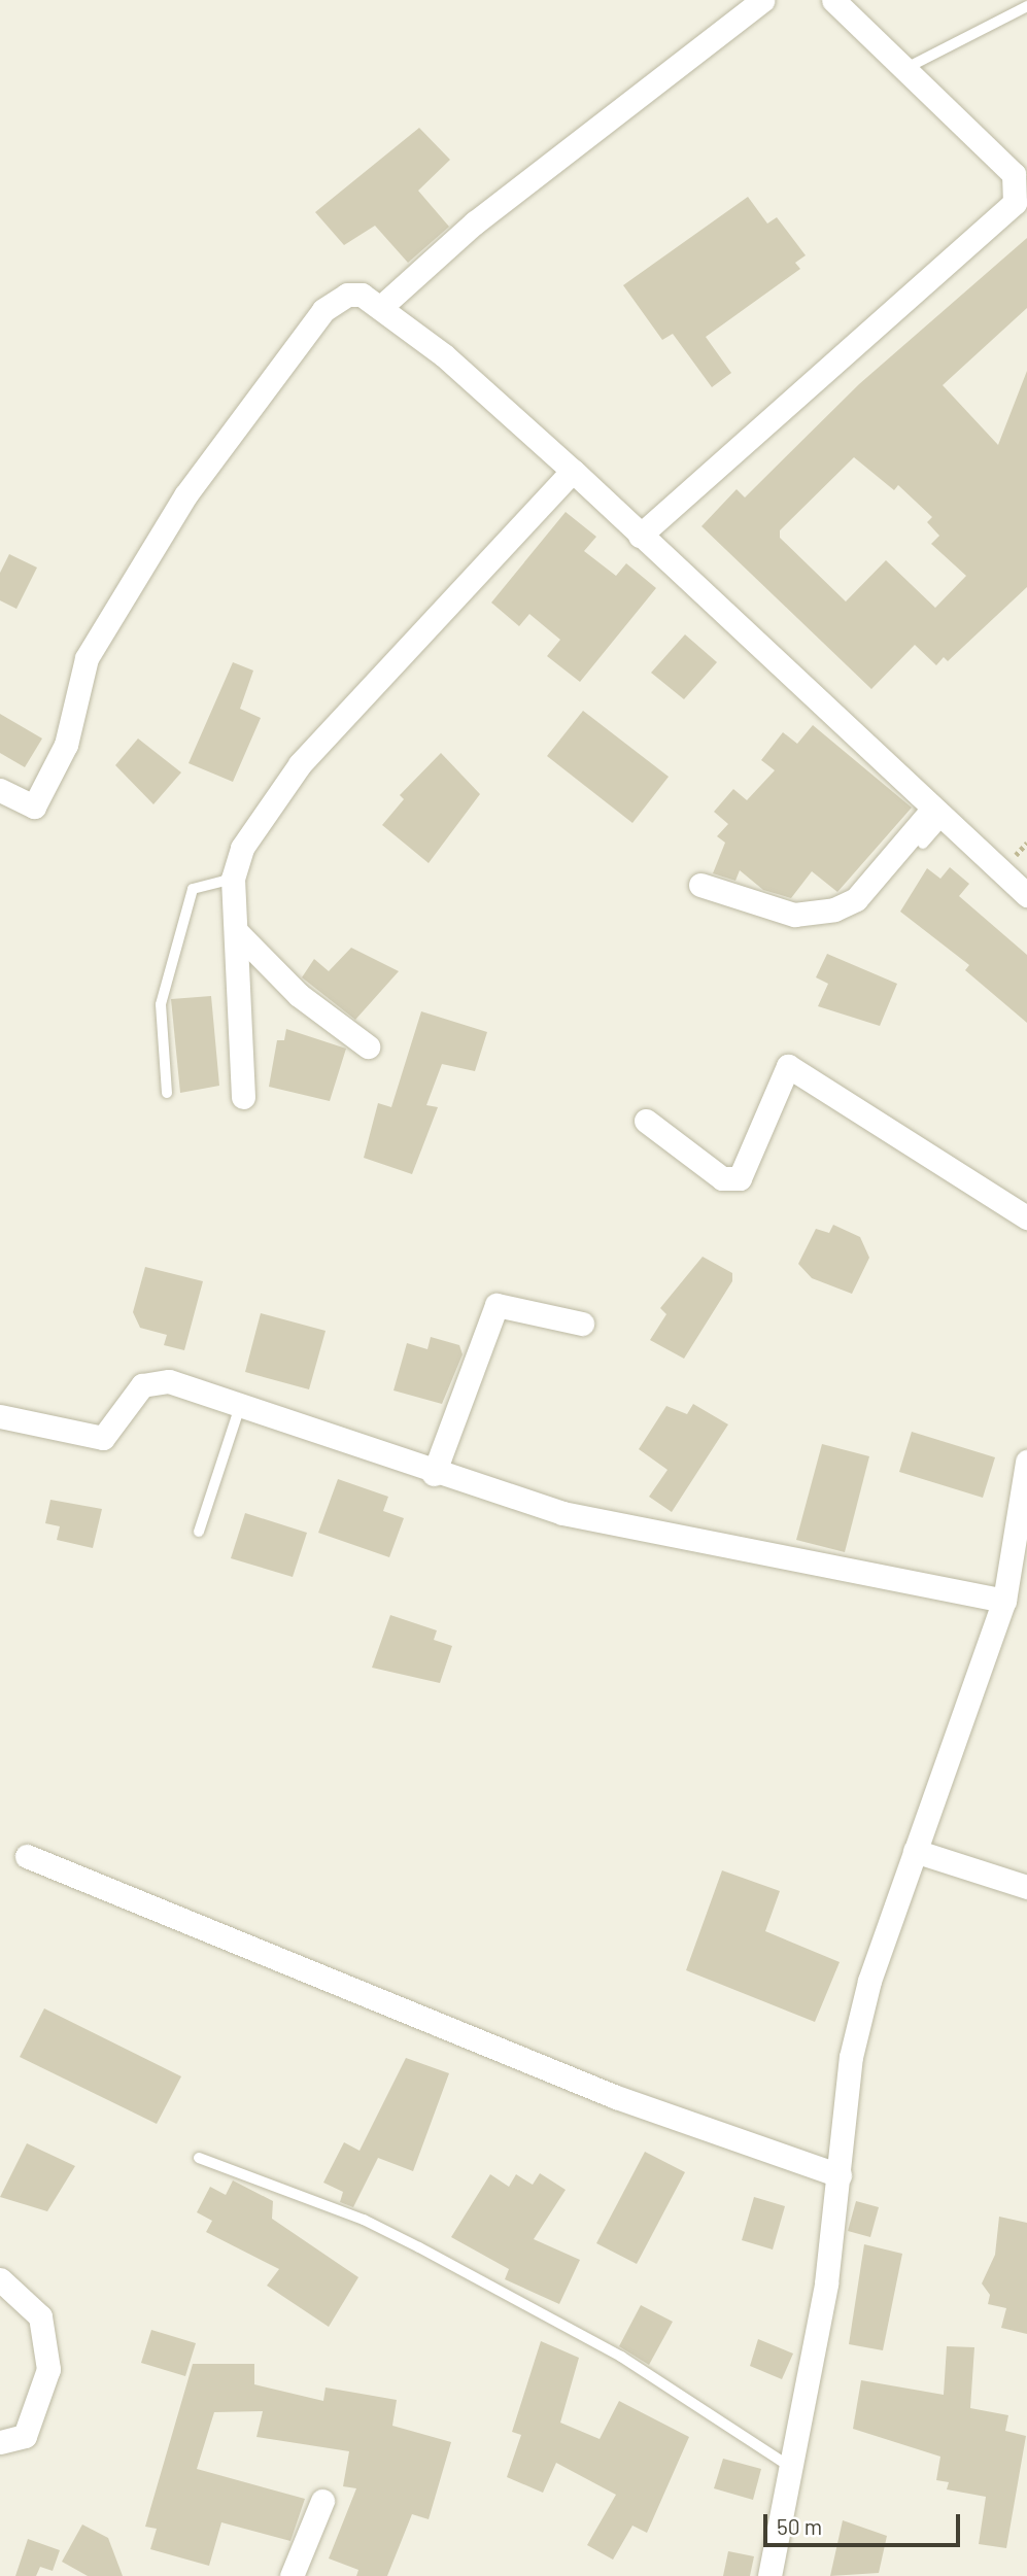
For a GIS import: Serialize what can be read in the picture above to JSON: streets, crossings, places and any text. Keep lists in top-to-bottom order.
{
  "scale_bar": "50 m"
}
